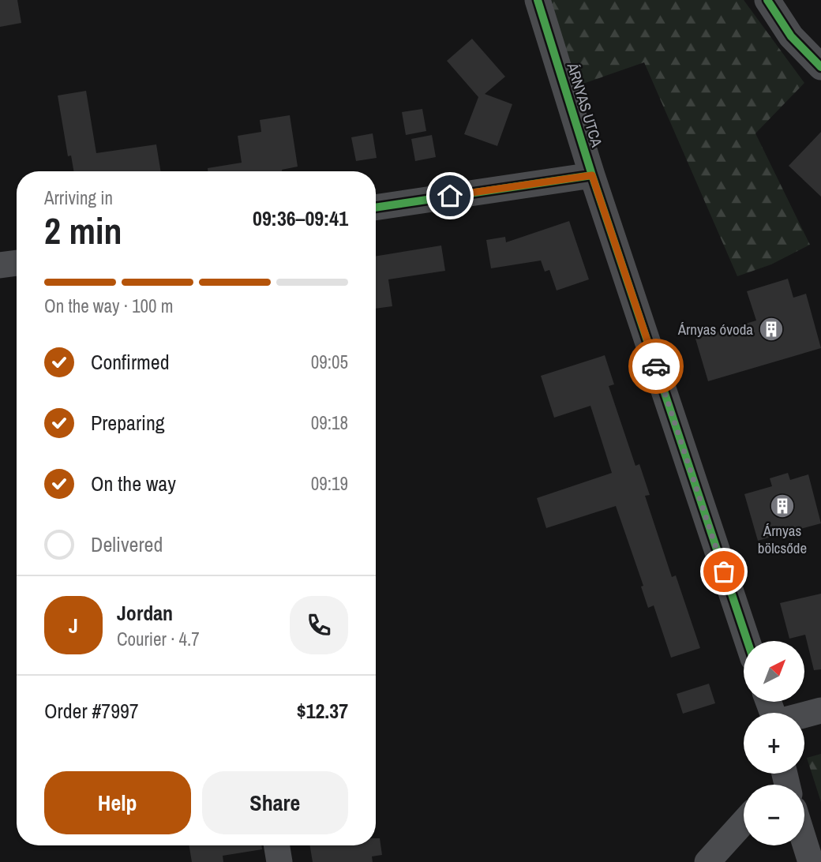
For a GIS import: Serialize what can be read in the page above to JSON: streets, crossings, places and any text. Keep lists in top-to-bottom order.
{
  "streets": {
    "street": ["ÁRNYAS UTCA"]
  },
  "places": {
    "building": ["Árnyas óvoda", "Árnyas bölcsőde"]
  },
  "north": "top right",
  "page": {
    "heading": ["2 min", "Arriving in", "09:36–09:41"],
    "panel": [
      "Jordan",
      "Courier · 4.7",
      "Order #7997",
      "$12.37"
    ],
    "bar": "On the way · 100 m",
    "list": [
      ["Confirmed", "09:05"],
      ["Preparing", "09:18"],
      ["On the way", "09:19"],
      "Delivered"
    ],
    "round": "J",
    "map_buttons": ["+", "−"],
    "buttons": ["Help", "Share"]
  }
}
